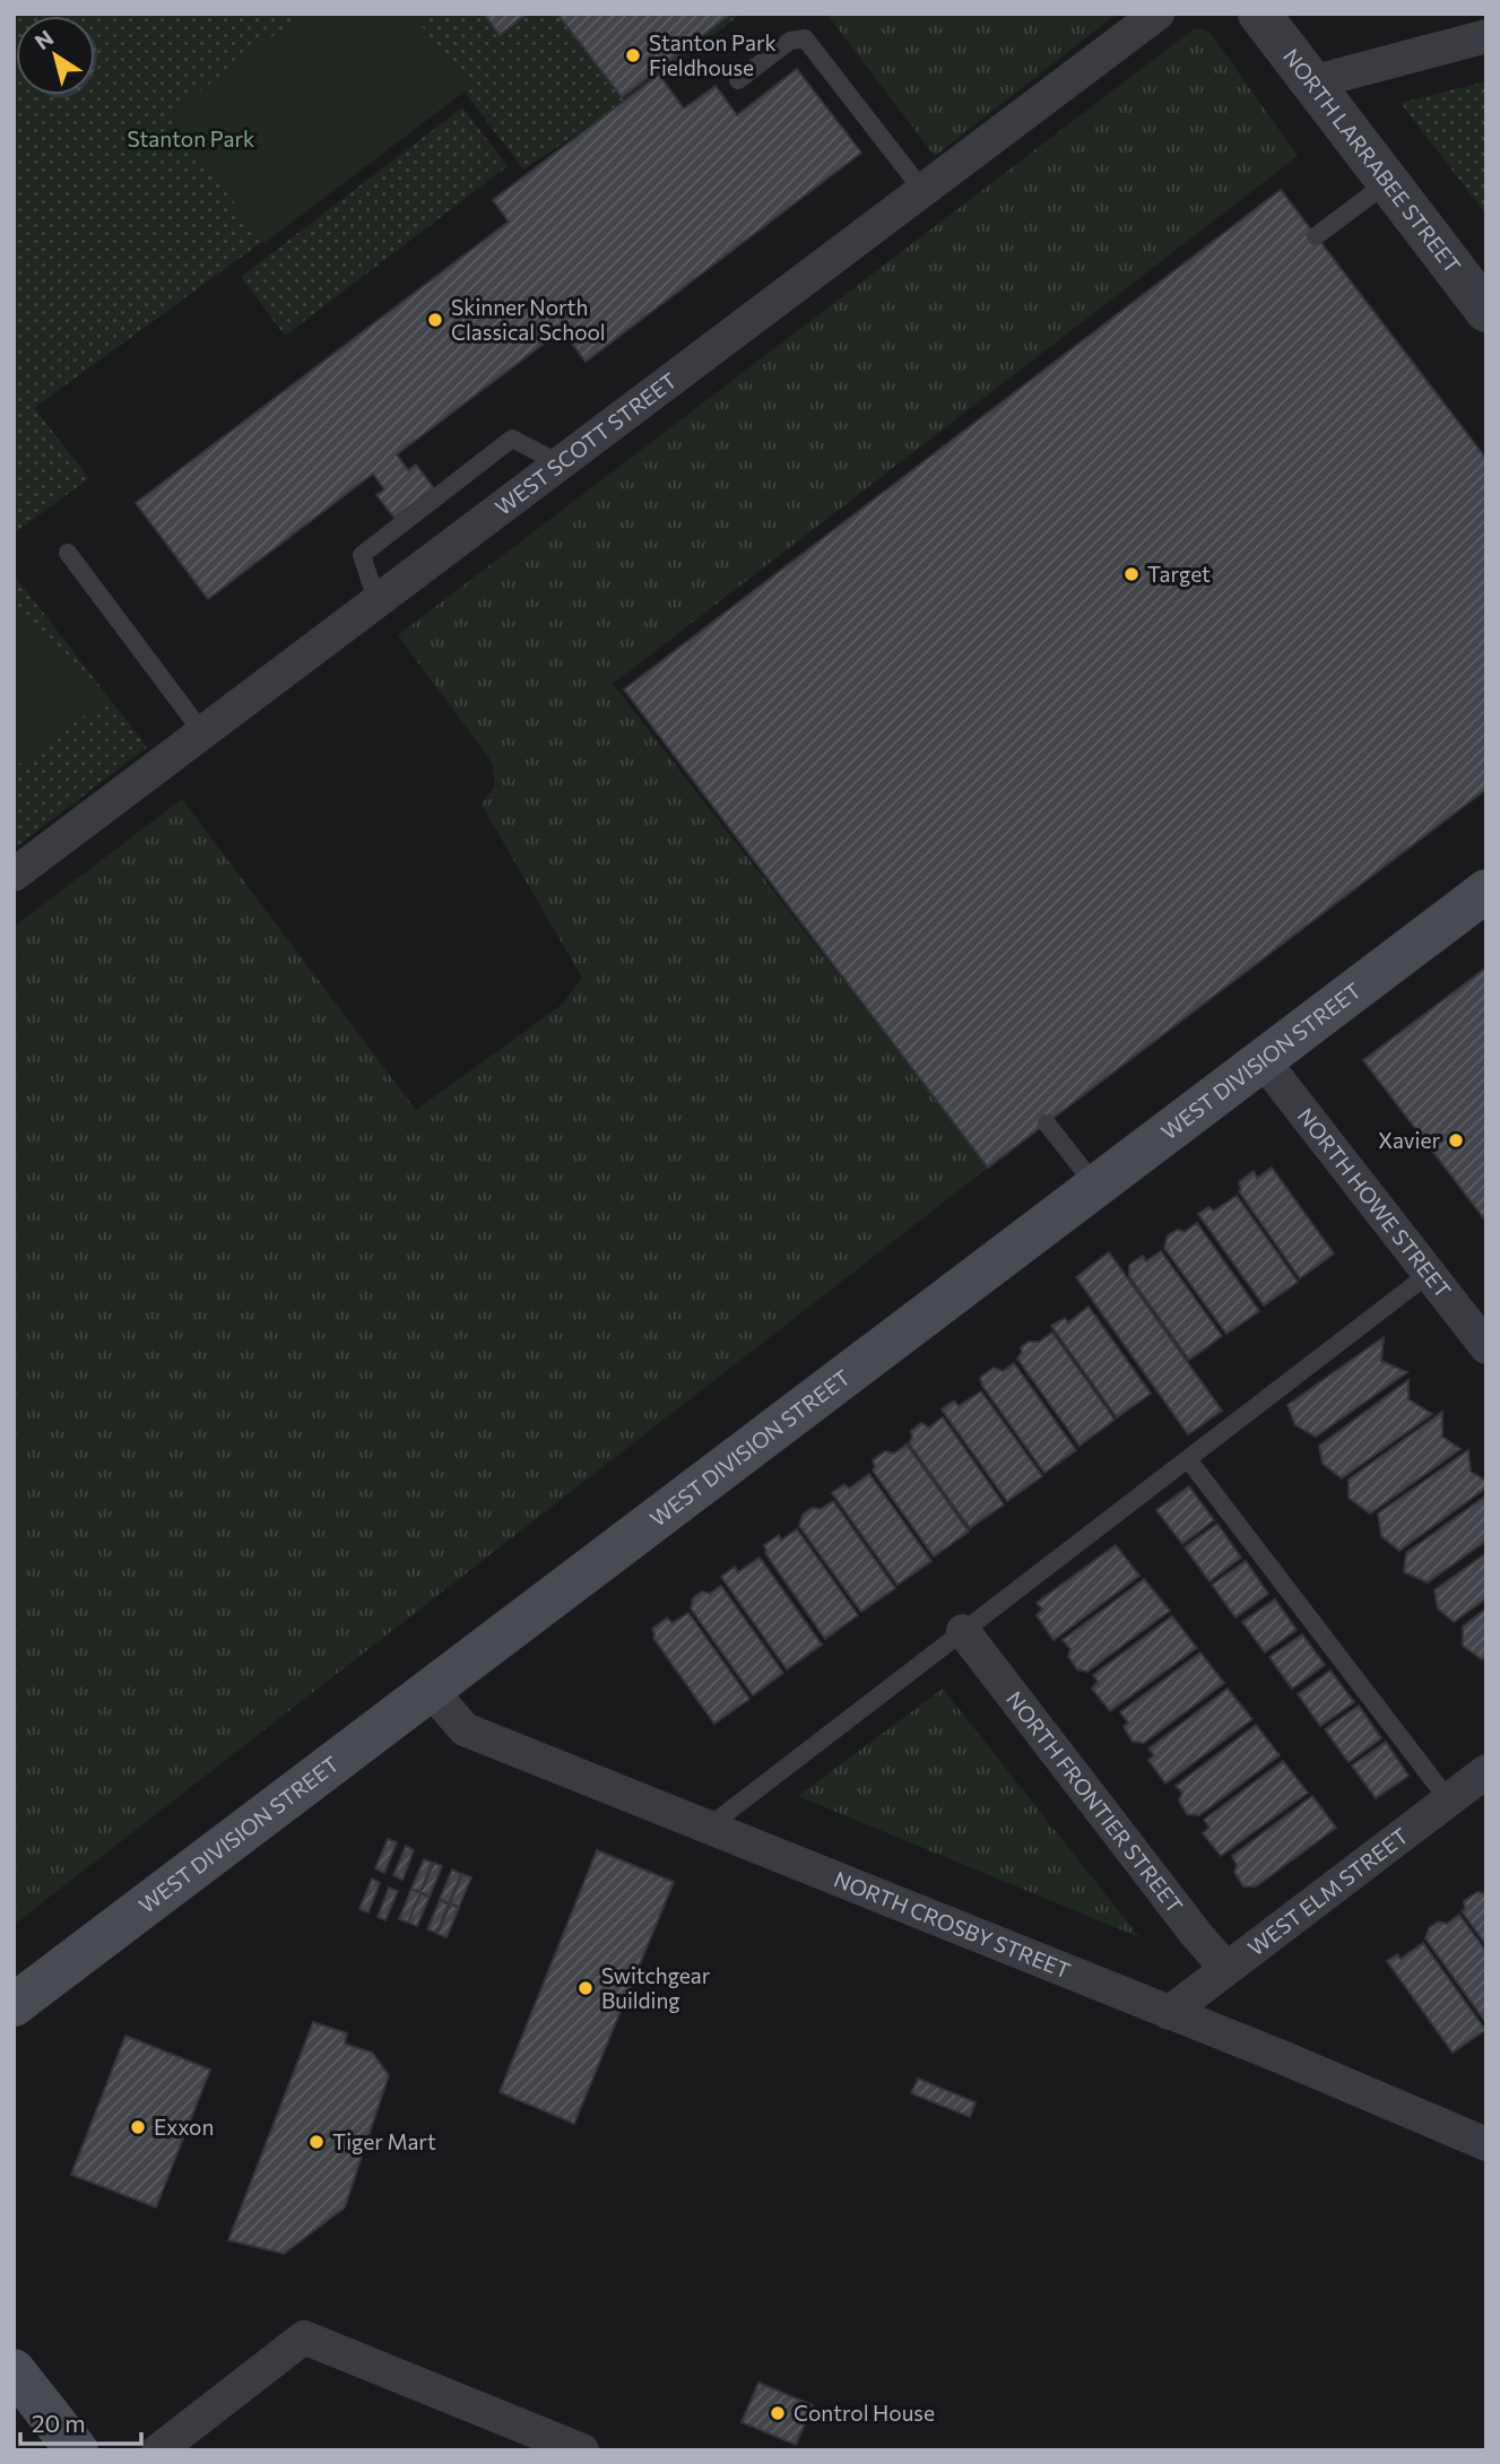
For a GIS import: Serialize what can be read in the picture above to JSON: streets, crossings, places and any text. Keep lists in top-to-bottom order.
{
  "streets": {
    "main road": ["WEST DIVISION STREET"],
    "street": [
      "NORTH LARRABEE STREET",
      "WEST SCOTT STREET",
      "NORTH HOWE STREET",
      "NORTH FRONTIER STREET",
      "WEST ELM STREET",
      "NORTH CROSBY STREET"
    ]
  },
  "crossings": [
    ["WEST DIVISION STREET", "NORTH HOWE STREET"],
    ["WEST DIVISION STREET", "NORTH CROSBY STREET"],
    ["NORTH FRONTIER STREET", "WEST ELM STREET"],
    ["WEST ELM STREET", "NORTH CROSBY STREET"]
  ],
  "parks": ["Stanton Park"],
  "places": [
    "Stanton Park Fieldhouse",
    "Skinner North Classical School",
    "Target",
    "Xavier",
    "Switchgear Building",
    "Exxon",
    "Tiger Mart",
    "Control House"
  ],
  "scale_bar": "20 m",
  "north": "top left"
}
